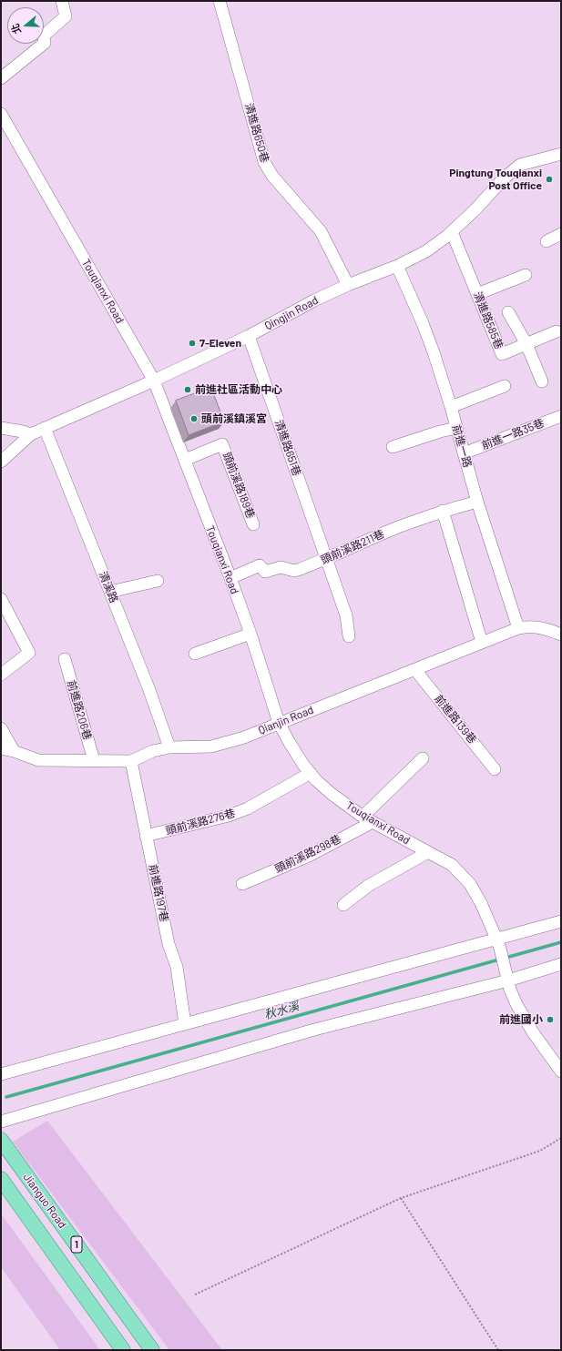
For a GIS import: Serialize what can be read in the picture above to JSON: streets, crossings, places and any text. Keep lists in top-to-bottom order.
{
  "streets": {
    "main road": ["Jianguo Road", "1"],
    "street": [
      "清進路650巷",
      "Touqianxi Road",
      "Qingjin Road",
      "清進路585巷",
      "前進一路35巷",
      "前進一路",
      "清進路651巷",
      "頭前溪路189巷",
      "頭前溪路211巷",
      "清溪路",
      "前進路206巷",
      "前進路139巷",
      "Qianjin Road",
      "頭前溪路276巷",
      "頭前溪路298巷",
      "前進路197巷"
    ]
  },
  "crossings": [
    ["清進路650巷", "Qingjin Road"],
    ["Touqianxi Road", "Qingjin Road"],
    ["Touqianxi Road", "頭前溪路189巷"],
    ["Touqianxi Road", "頭前溪路211巷"],
    ["Touqianxi Road", "Qianjin Road"],
    ["Touqianxi Road", "頭前溪路276巷"],
    ["Touqianxi Road", "頭前溪路298巷"],
    ["Qingjin Road", "清進路585巷"],
    ["Qingjin Road", "前進一路"],
    ["Qingjin Road", "清進路651巷"],
    ["Qingjin Road", "清溪路"],
    ["前進一路35巷", "前進一路"],
    ["前進一路", "頭前溪路211巷"],
    ["前進一路", "Qianjin Road"],
    ["清進路651巷", "頭前溪路211巷"],
    ["清溪路", "Qianjin Road"],
    ["前進路206巷", "Qianjin Road"],
    ["前進路139巷", "Qianjin Road"],
    ["Qianjin Road", "前進路197巷"],
    ["頭前溪路276巷", "前進路197巷"]
  ],
  "water": ["秋水溪"],
  "places": [
    "Pingtung Touqianxi Post Office",
    "7-Eleven",
    "前進社區活動中心",
    "頭前溪鎮溪宮",
    "前進國小"
  ],
  "north": "left"
}
